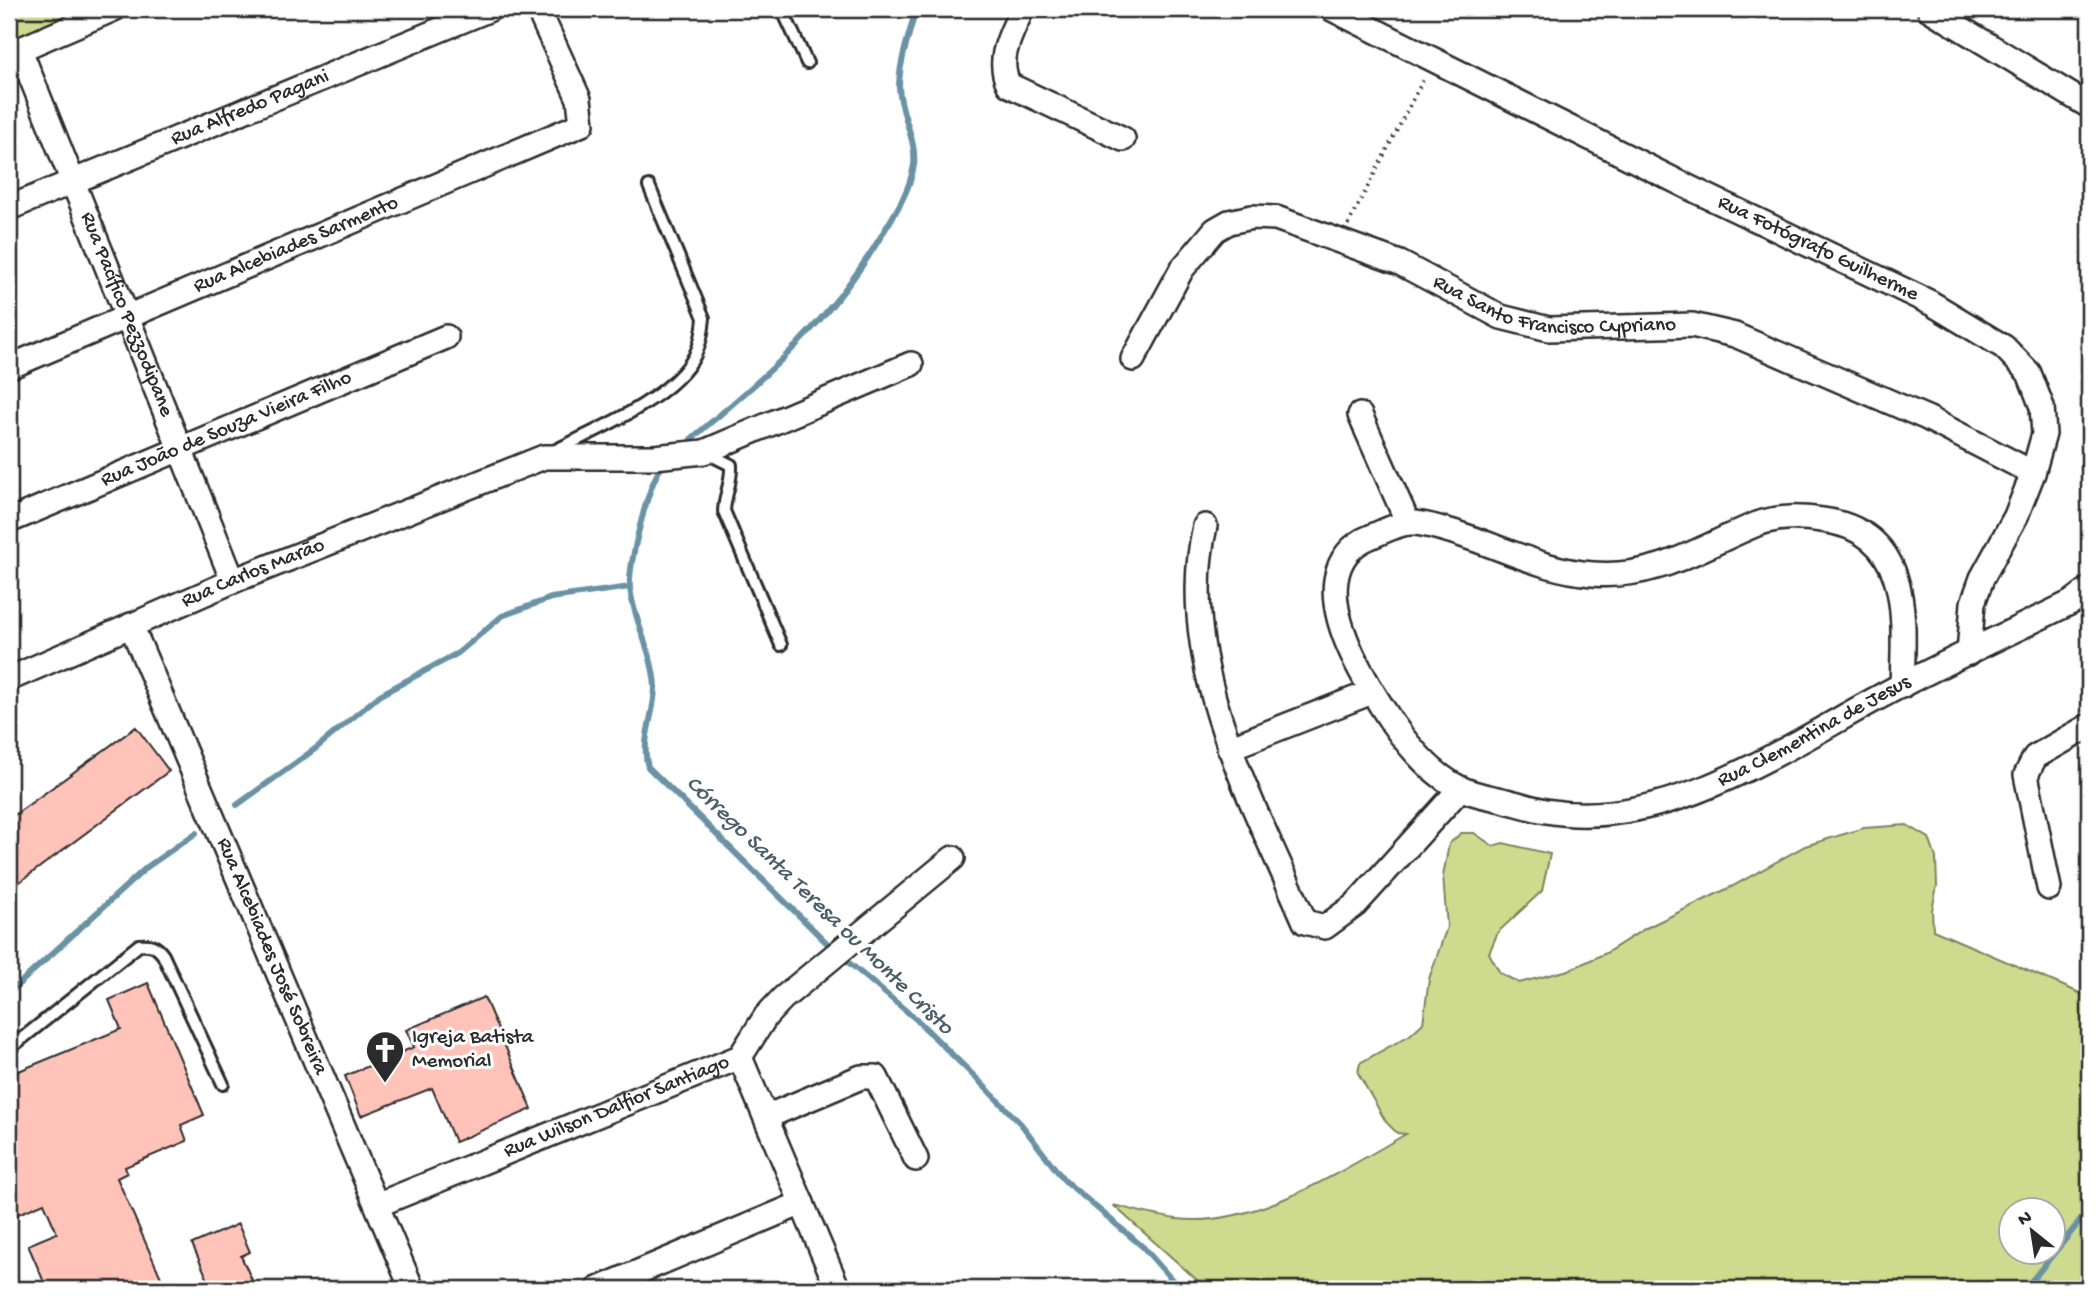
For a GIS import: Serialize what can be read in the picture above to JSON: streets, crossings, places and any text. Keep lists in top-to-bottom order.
{
  "streets": {
    "street": [
      "Rua Alfredo Pagani",
      "Rua Alcebiades Sarmento",
      "Rua Fotógrafo Guilherme",
      "Rua Santo Francisco Cypriano",
      "Rua Pacífico Pezzodipane",
      "Rua João de Souza Vieira Filho",
      "Rua Carlos Marão",
      "Rua Clementina de Jesus",
      "Rua Alcebiades José Sobreira",
      "Rua Wilson Dalfior Santiago"
    ]
  },
  "crossings": [
    ["Rua Alfredo Pagani", "Rua Pacífico Pezzodipane"],
    ["Rua Alcebiades Sarmento", "Rua Pacífico Pezzodipane"],
    ["Rua Fotógrafo Guilherme", "Rua Santo Francisco Cypriano"],
    ["Rua Pacífico Pezzodipane", "Rua João de Souza Vieira Filho"],
    ["Rua Pacífico Pezzodipane", "Rua Carlos Marão"],
    ["Rua Carlos Marão", "Rua Alcebiades José Sobreira"],
    ["Rua Alcebiades José Sobreira", "Rua Wilson Dalfior Santiago"]
  ],
  "water": ["Córrego Santa Teresa ou Monte Cristo"],
  "places": {
    "church": ["Igreja Batista Memorial"]
  },
  "north": "top left"
}
